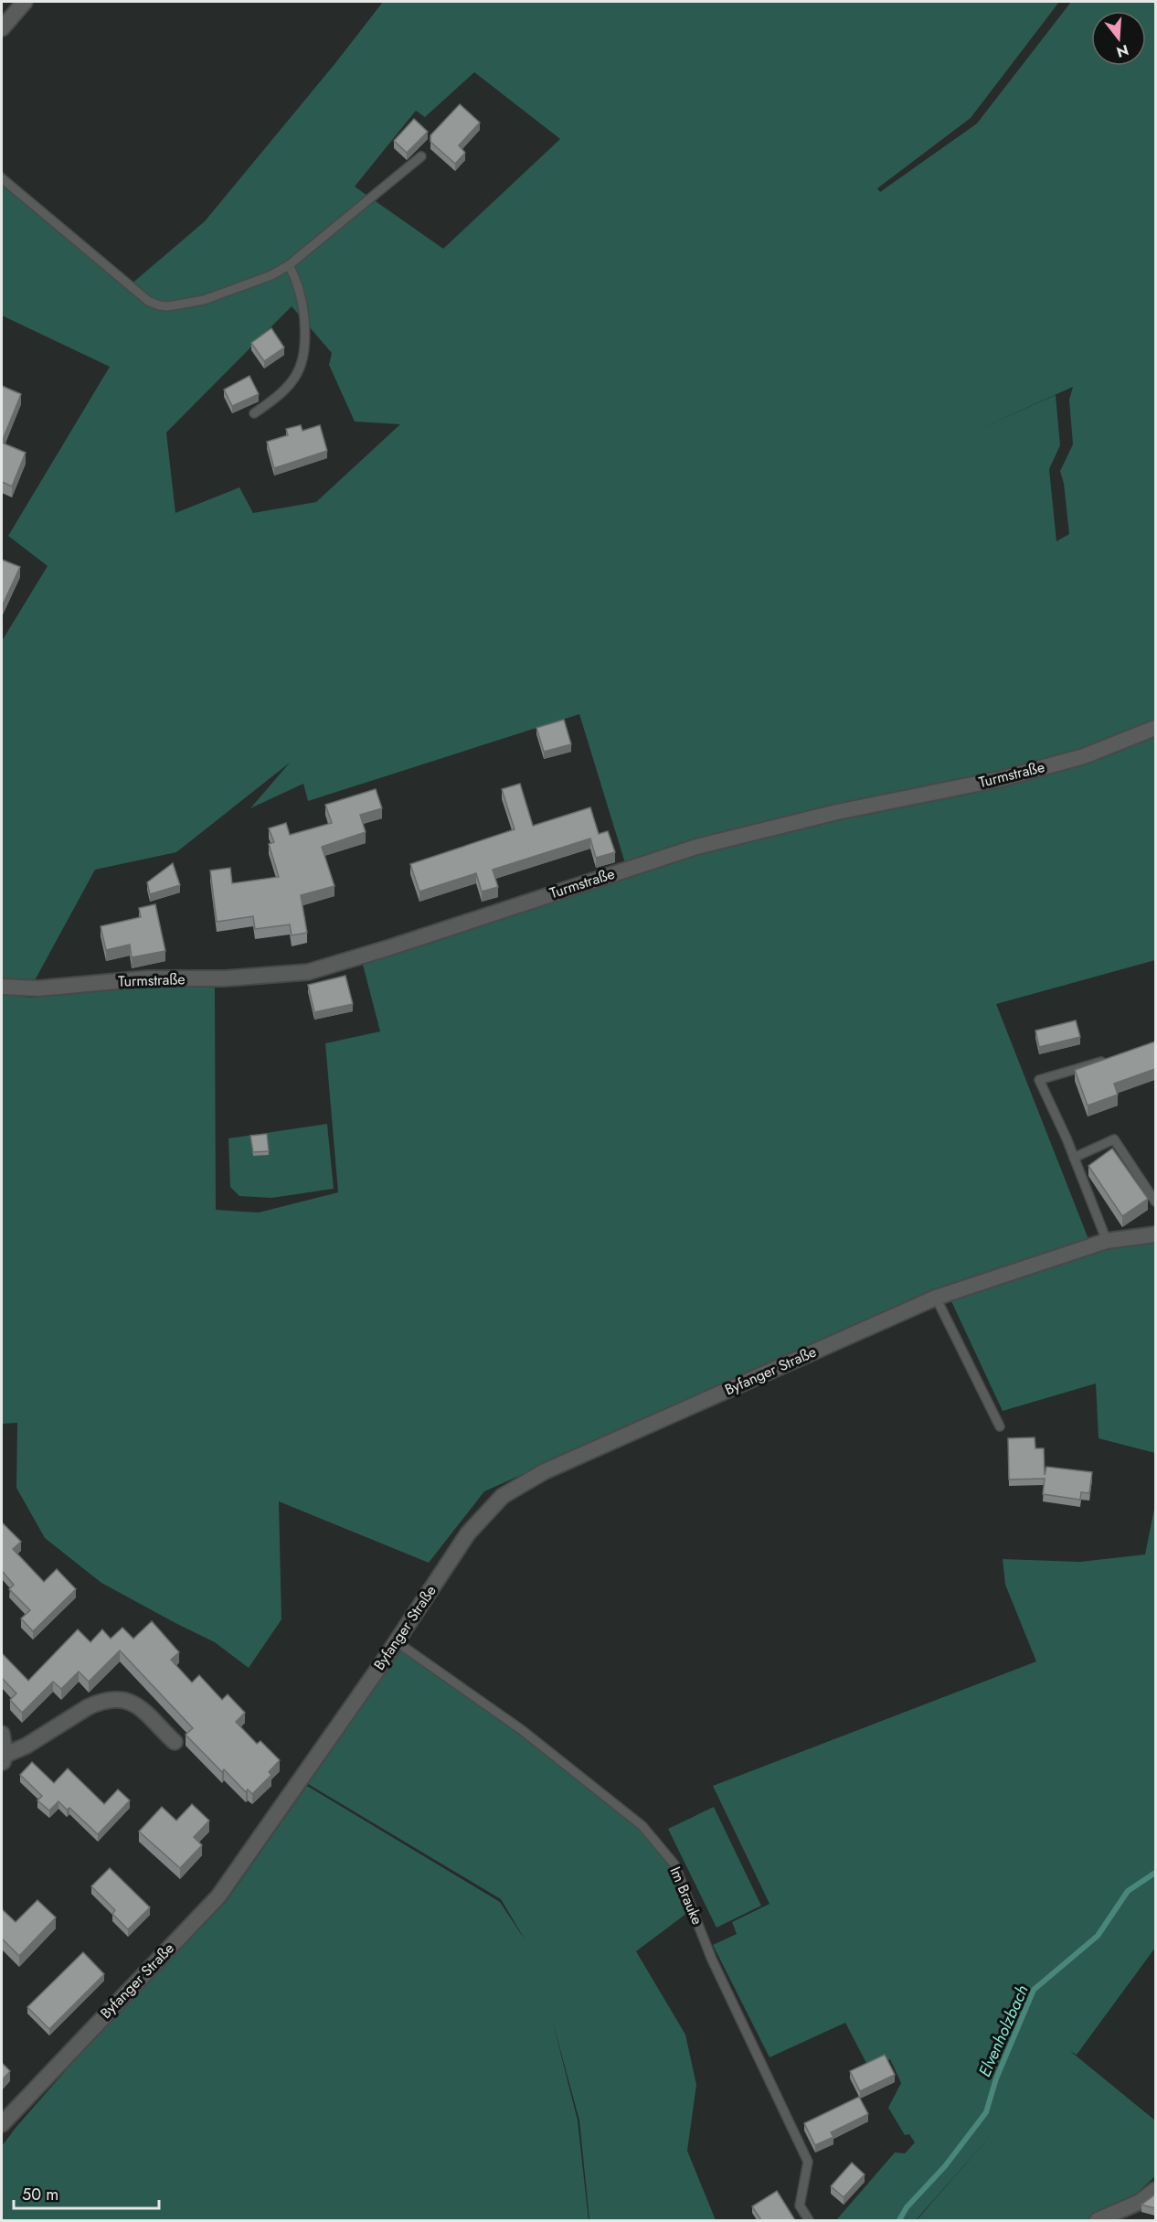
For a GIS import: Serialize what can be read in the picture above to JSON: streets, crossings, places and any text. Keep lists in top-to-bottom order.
{
  "streets": {
    "street": ["Turmstraße", "Byfanger Straße"],
    "lane": ["Im Brauke"]
  },
  "crossings": [
    ["Byfanger Straße", "Im Brauke"]
  ],
  "water": ["Elvenholzbach"],
  "scale_bar": "50 m",
  "north": "bottom"
}
